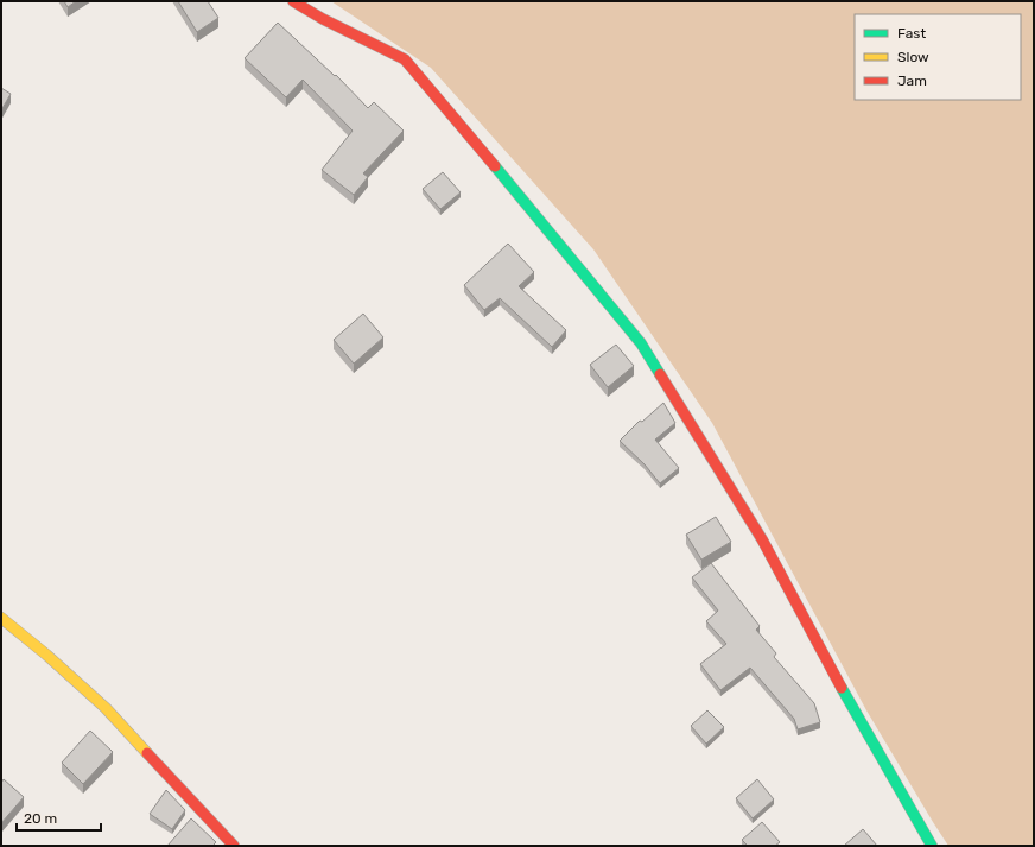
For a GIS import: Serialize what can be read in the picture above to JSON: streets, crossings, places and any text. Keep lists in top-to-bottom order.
{
  "legend": ["Fast", "Slow", "Jam"],
  "scale_bar": "20 m"
}
